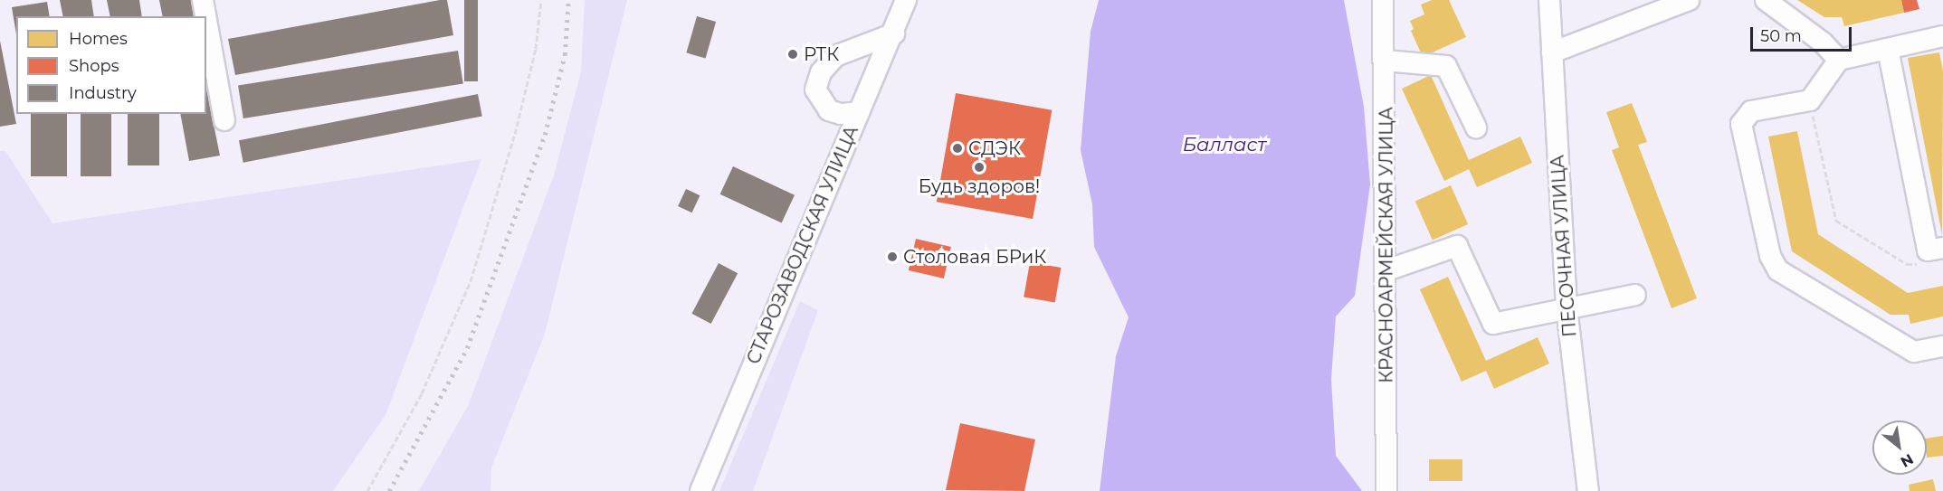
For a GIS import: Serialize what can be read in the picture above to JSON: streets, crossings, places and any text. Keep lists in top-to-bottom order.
{
  "streets": {
    "street": ["СТАРОЗАВОДСКАЯ УЛИЦА", "КРАСНОАРМЕЙСКАЯ УЛИЦА", "ПЕСОЧНАЯ УЛИЦА"]
  },
  "water": ["Балласт"],
  "places": [
    "РТК",
    "СДЭК",
    "Будь здоров!",
    "Столовая БРиК"
  ],
  "legend": ["Homes", "Shops", "Industry"],
  "scale_bar": "50 m",
  "north": "bottom right"
}
